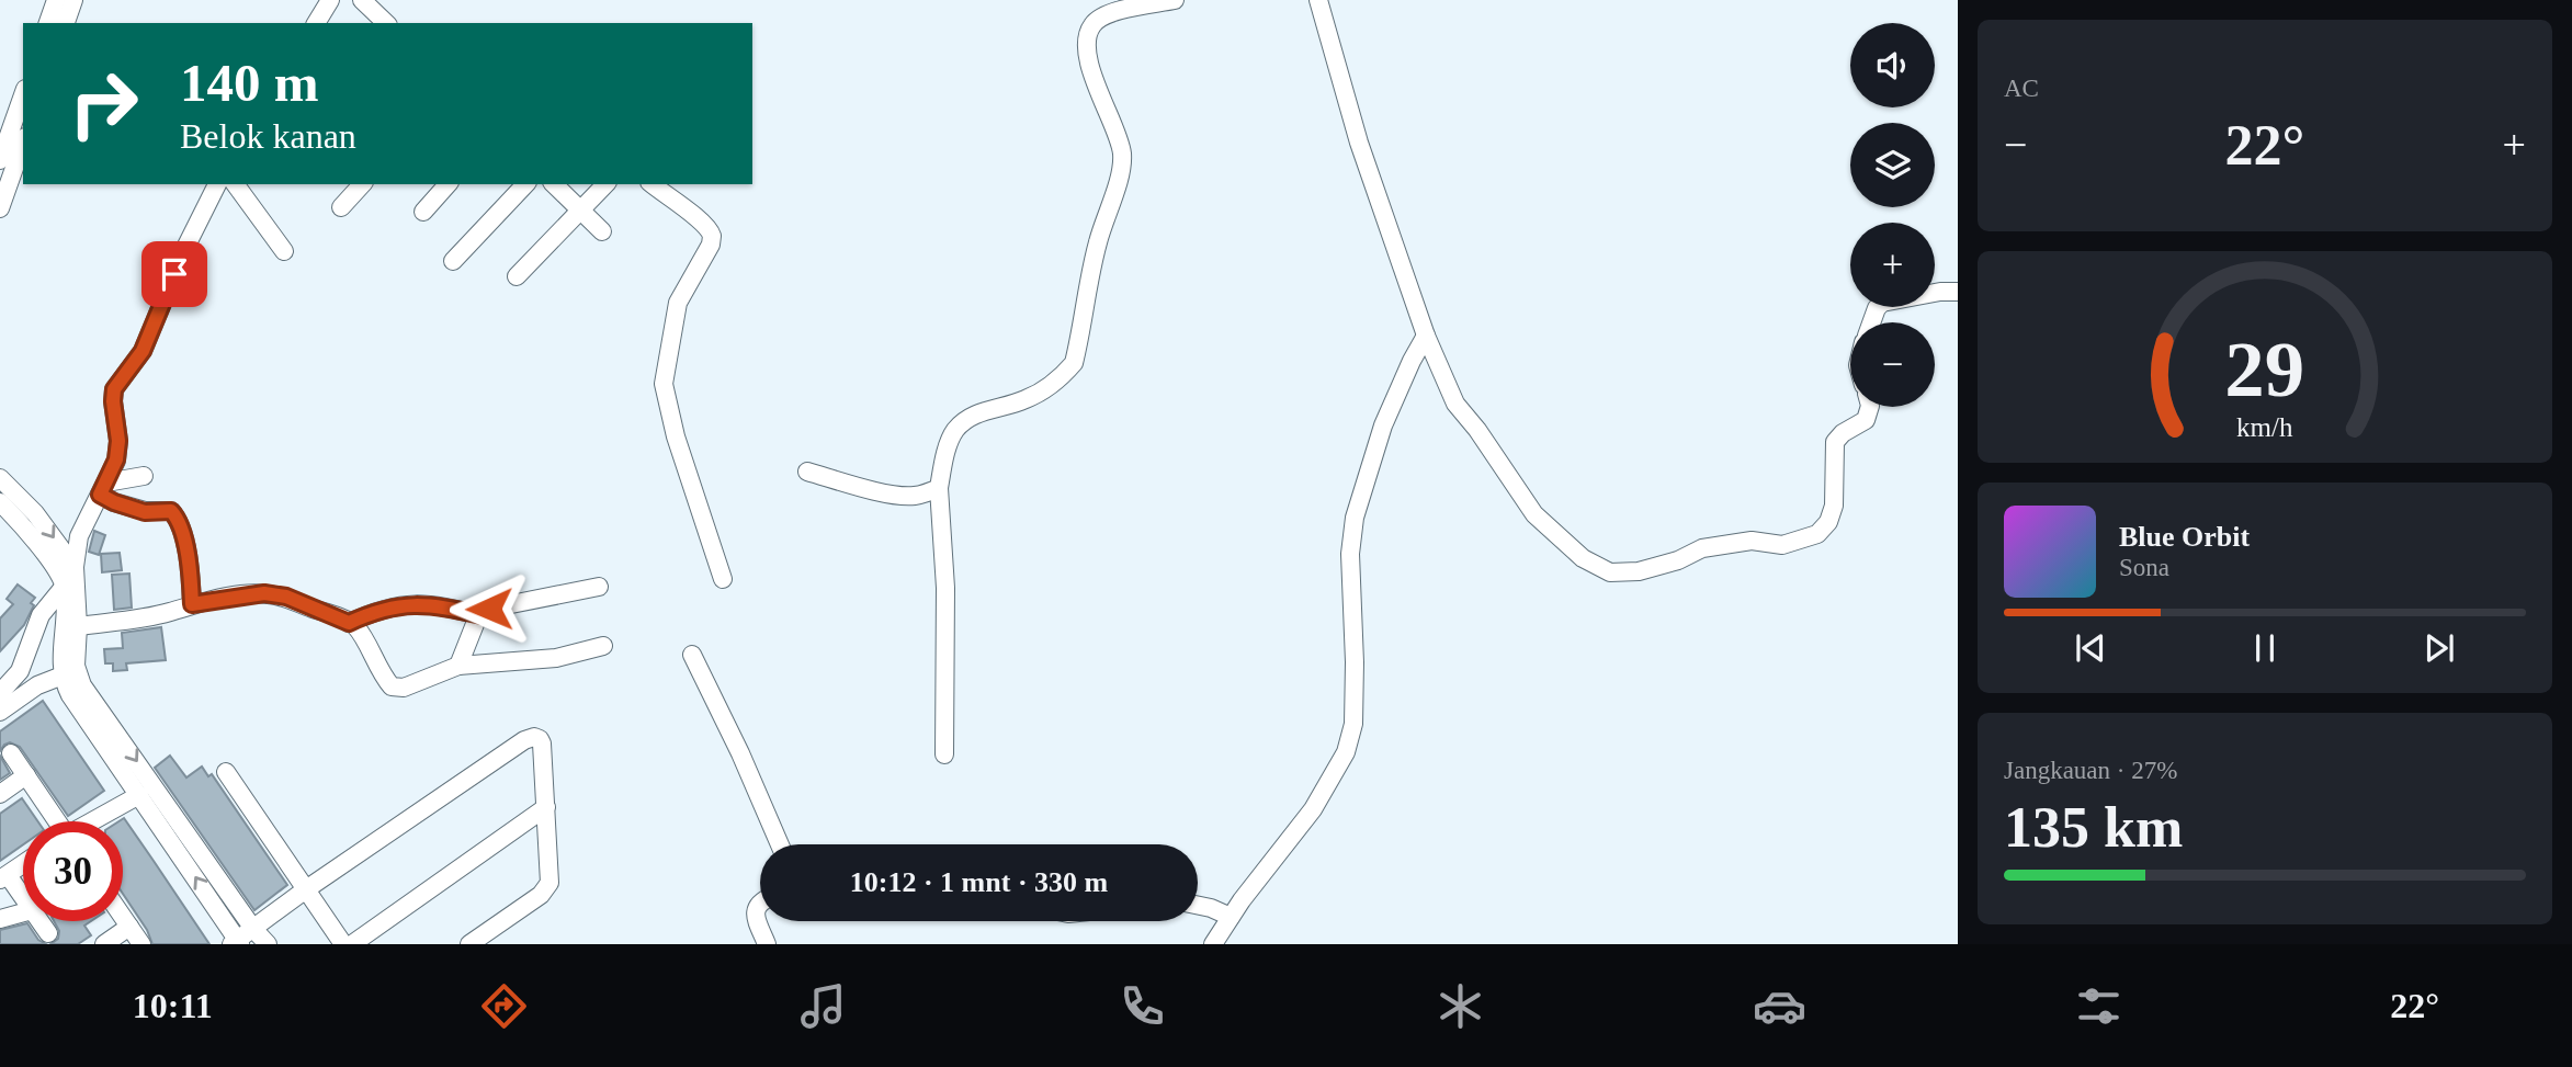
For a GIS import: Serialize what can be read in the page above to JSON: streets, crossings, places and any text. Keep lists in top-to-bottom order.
{
  "page": {
    "tile": [
      "AC",
      ["Jangkauan · 27%", "135 km"]
    ],
    "map_buttons": ["+", "−"],
    "turn": ["140 m", "Belok kanan"],
    "heat": ["−", "22°", "+"],
    "song": ["Blue Orbit", "Sona"],
    "limit": "30",
    "trip": "10:12 · 1 mnt · 330 m",
    "tabs": ["10:11", "22°"],
    "gauge": ["29", "km/h"]
  }
}
